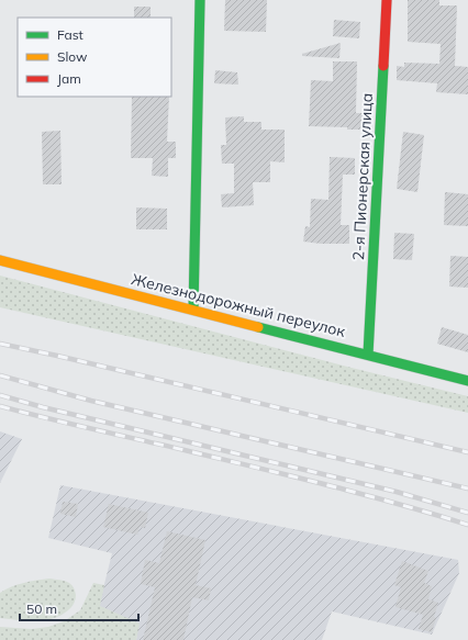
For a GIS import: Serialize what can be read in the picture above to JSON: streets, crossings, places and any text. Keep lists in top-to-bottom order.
{
  "streets": {
    "street": ["2-я Пионерская улица", "Железнодорожный переулок"]
  },
  "crossings": [
    ["2-я Пионерская улица", "Железнодорожный переулок"]
  ],
  "legend": ["Fast", "Slow", "Jam"],
  "scale_bar": "50 m"
}
